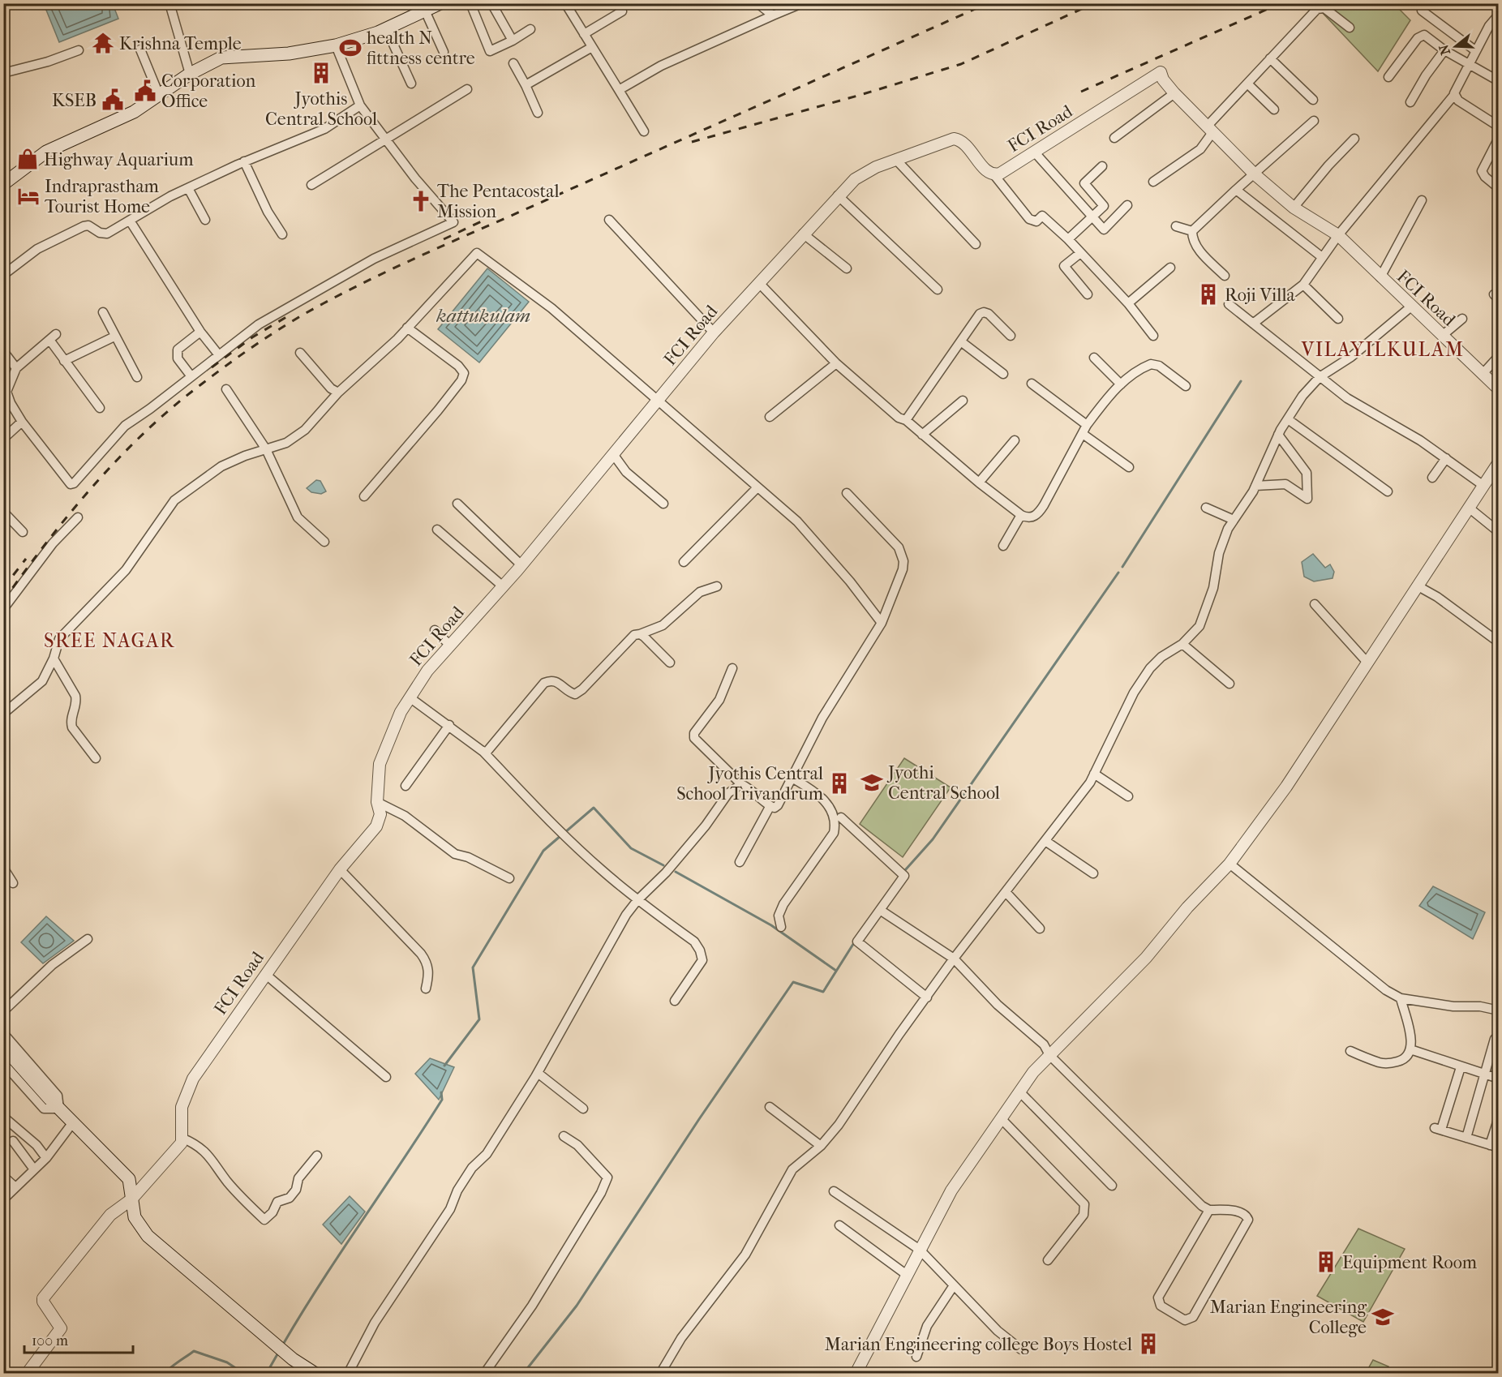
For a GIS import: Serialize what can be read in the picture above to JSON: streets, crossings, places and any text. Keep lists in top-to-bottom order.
{
  "streets": {
    "street": ["FCI Road"]
  },
  "districts": ["VILAYILKULAM", "SREE NAGAR"],
  "water": ["kattukulam"],
  "places": {
    "temple": ["Krishna Temple"],
    "sports": ["health N fittness centre"],
    "building": [
      "Jyothis Central School",
      "Roji Villa",
      "Jyothis Central School Trivandrum",
      "Equipment Room",
      "Marian Engineering college Boys Hostel"
    ],
    "public building": ["Corporation Office", "KSEB"],
    "shop": ["Highway Aquarium"],
    "hotel": ["Indraprastham Tourist Home"],
    "church": ["The Pentacostal Mission"],
    "school or university": ["Jyothi Central School", "Marian Engineering College"]
  },
  "scale_bar": "100 m",
  "north": "left"
}
